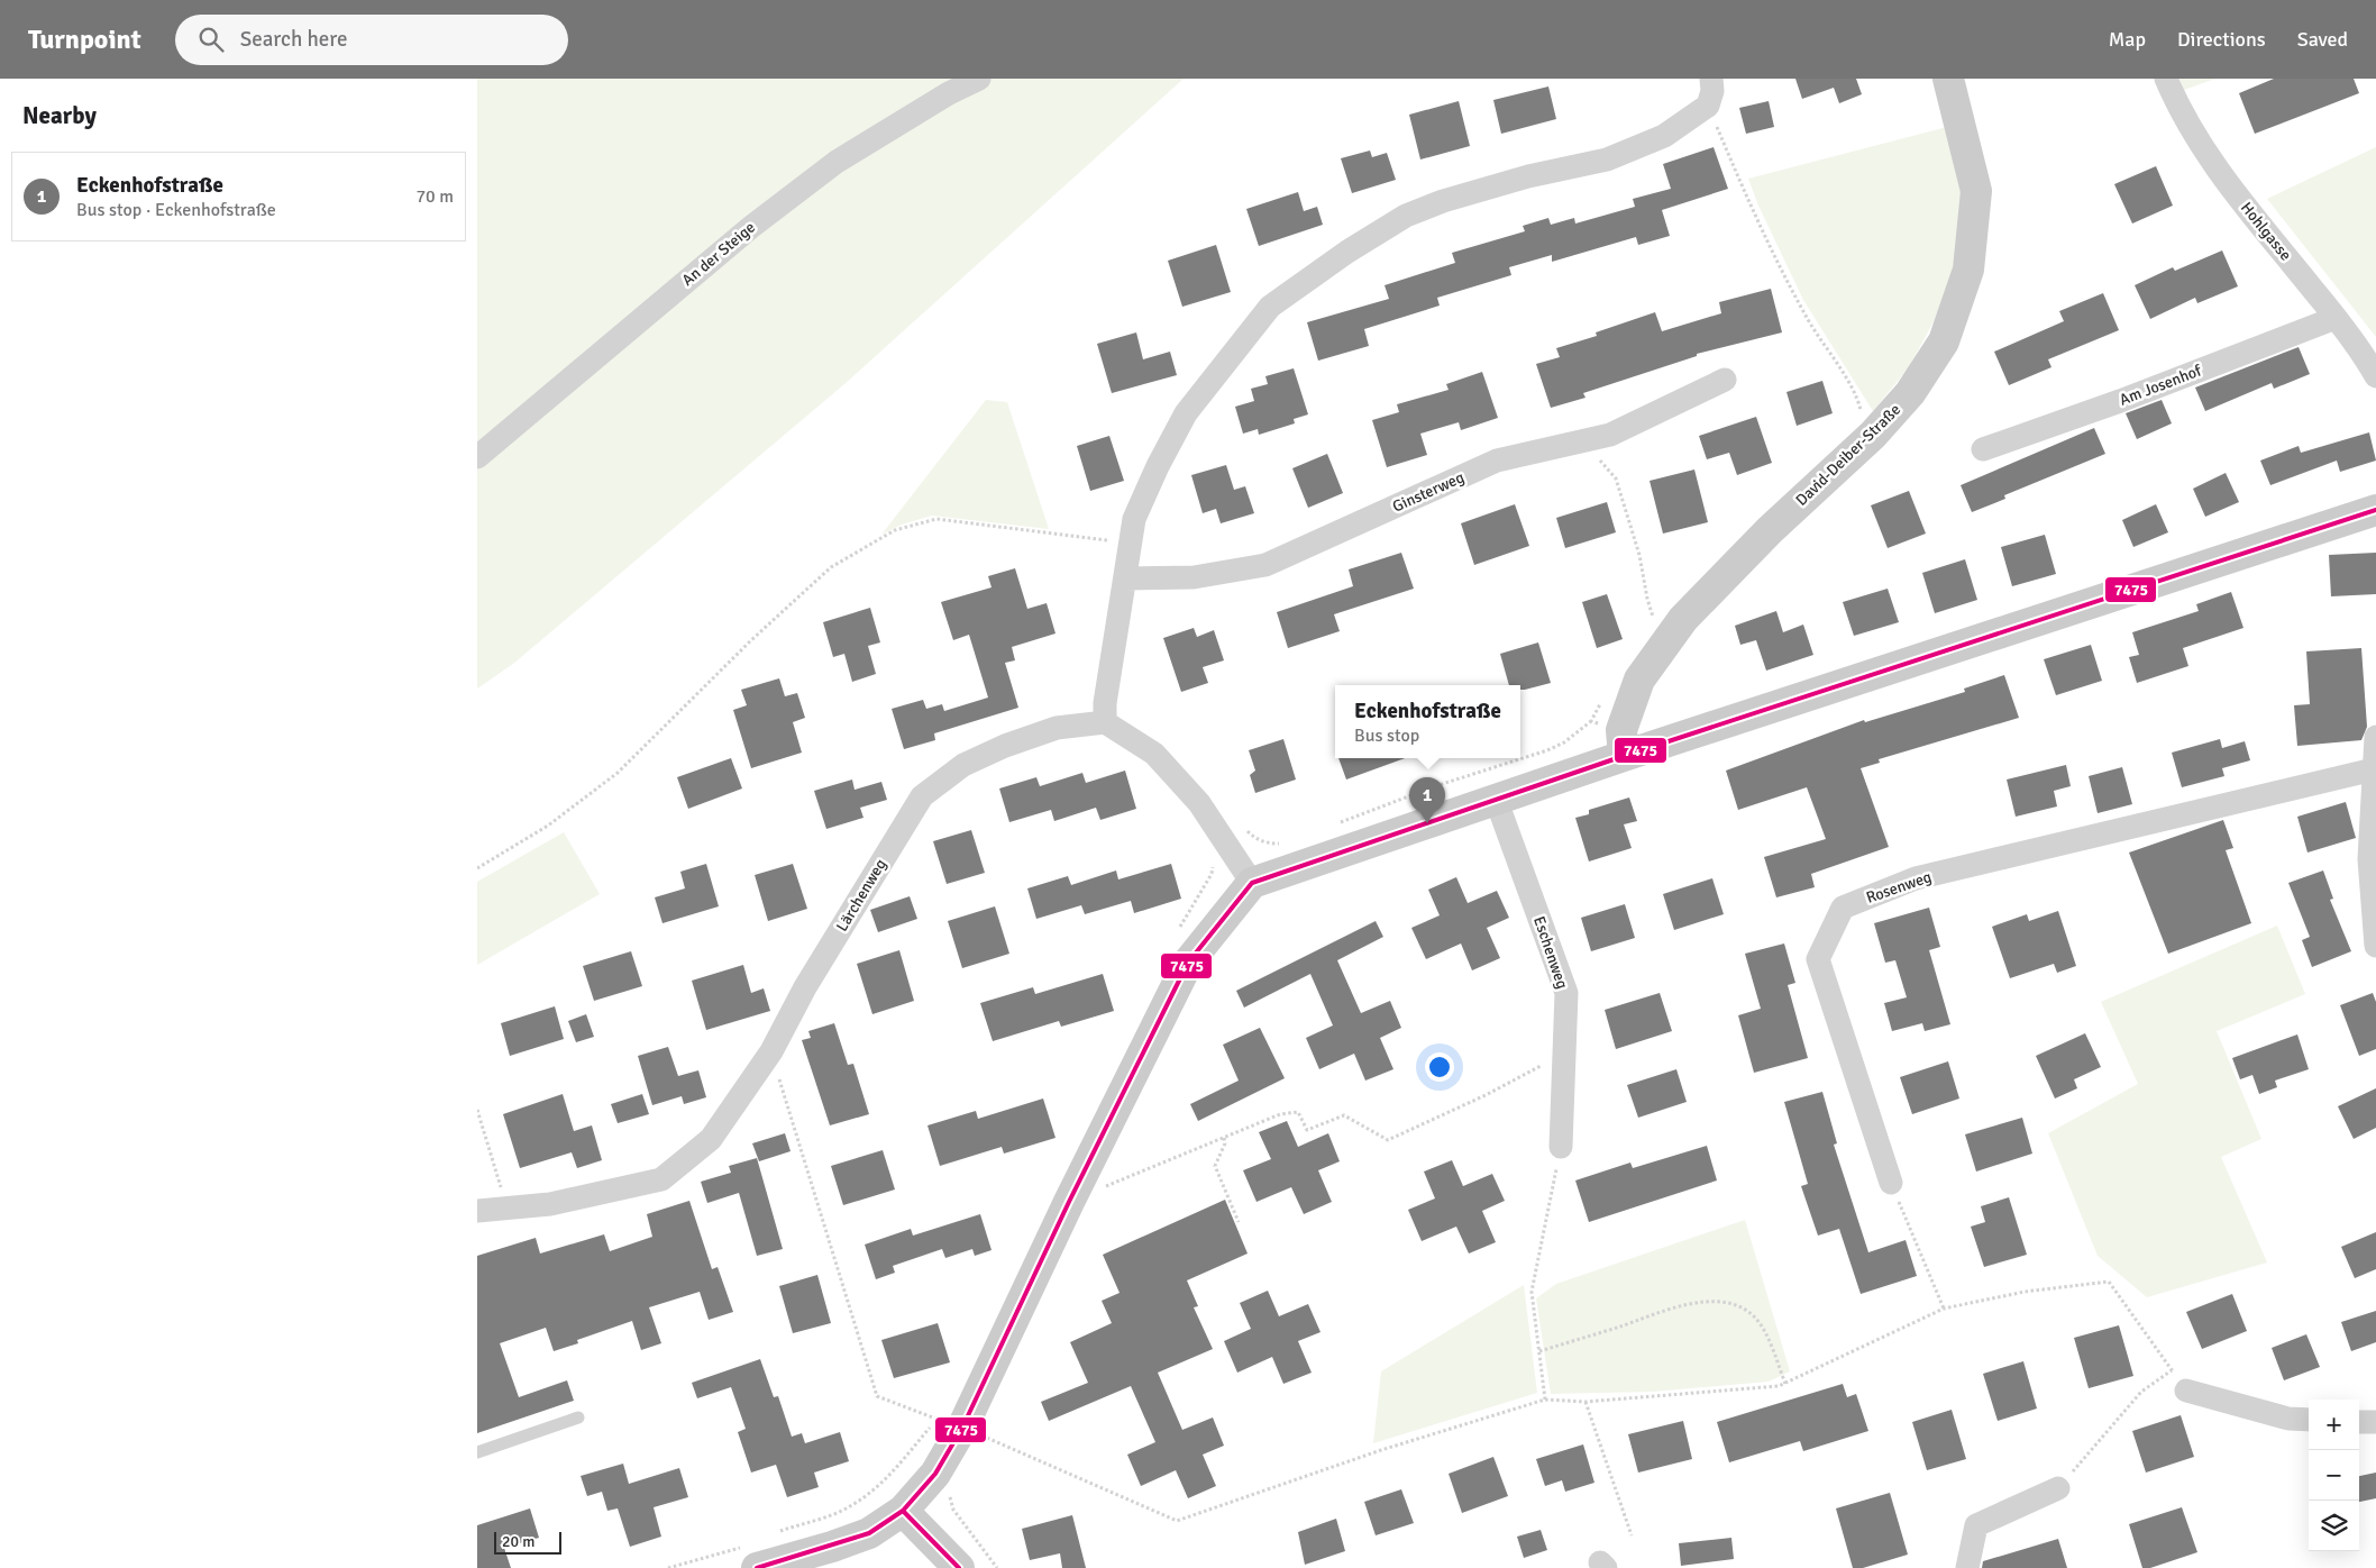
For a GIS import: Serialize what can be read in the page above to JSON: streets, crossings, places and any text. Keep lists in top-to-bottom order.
{
  "streets": {
    "street": [
      "Hohlgasse",
      "An der Steige",
      "Am Josenhof",
      "David-Deiber-Straße",
      "Ginsterweg",
      "Rosenweg",
      "Lärchenweg",
      "Eschenweg"
    ]
  },
  "crossings": [
    ["Hohlgasse", "Am Josenhof"]
  ],
  "lines": ["transit line 7475"],
  "scale_bar": "20 m",
  "page": {
    "header": "Turnpoint",
    "search": "Search here",
    "nav": ["Map", "Directions", "Saved"],
    "heading": "Nearby",
    "list": [
      {
        "mark": "1",
        "name": "Eckenhofstraße",
        "note": "Bus stop · Eckenhofstraße",
        "value": "70 m"
      }
    ],
    "popup": ["Eckenhofstraße", "Bus stop"],
    "pins": "1",
    "map_buttons": ["+", "−"],
    "scale": "20 m"
  }
}
